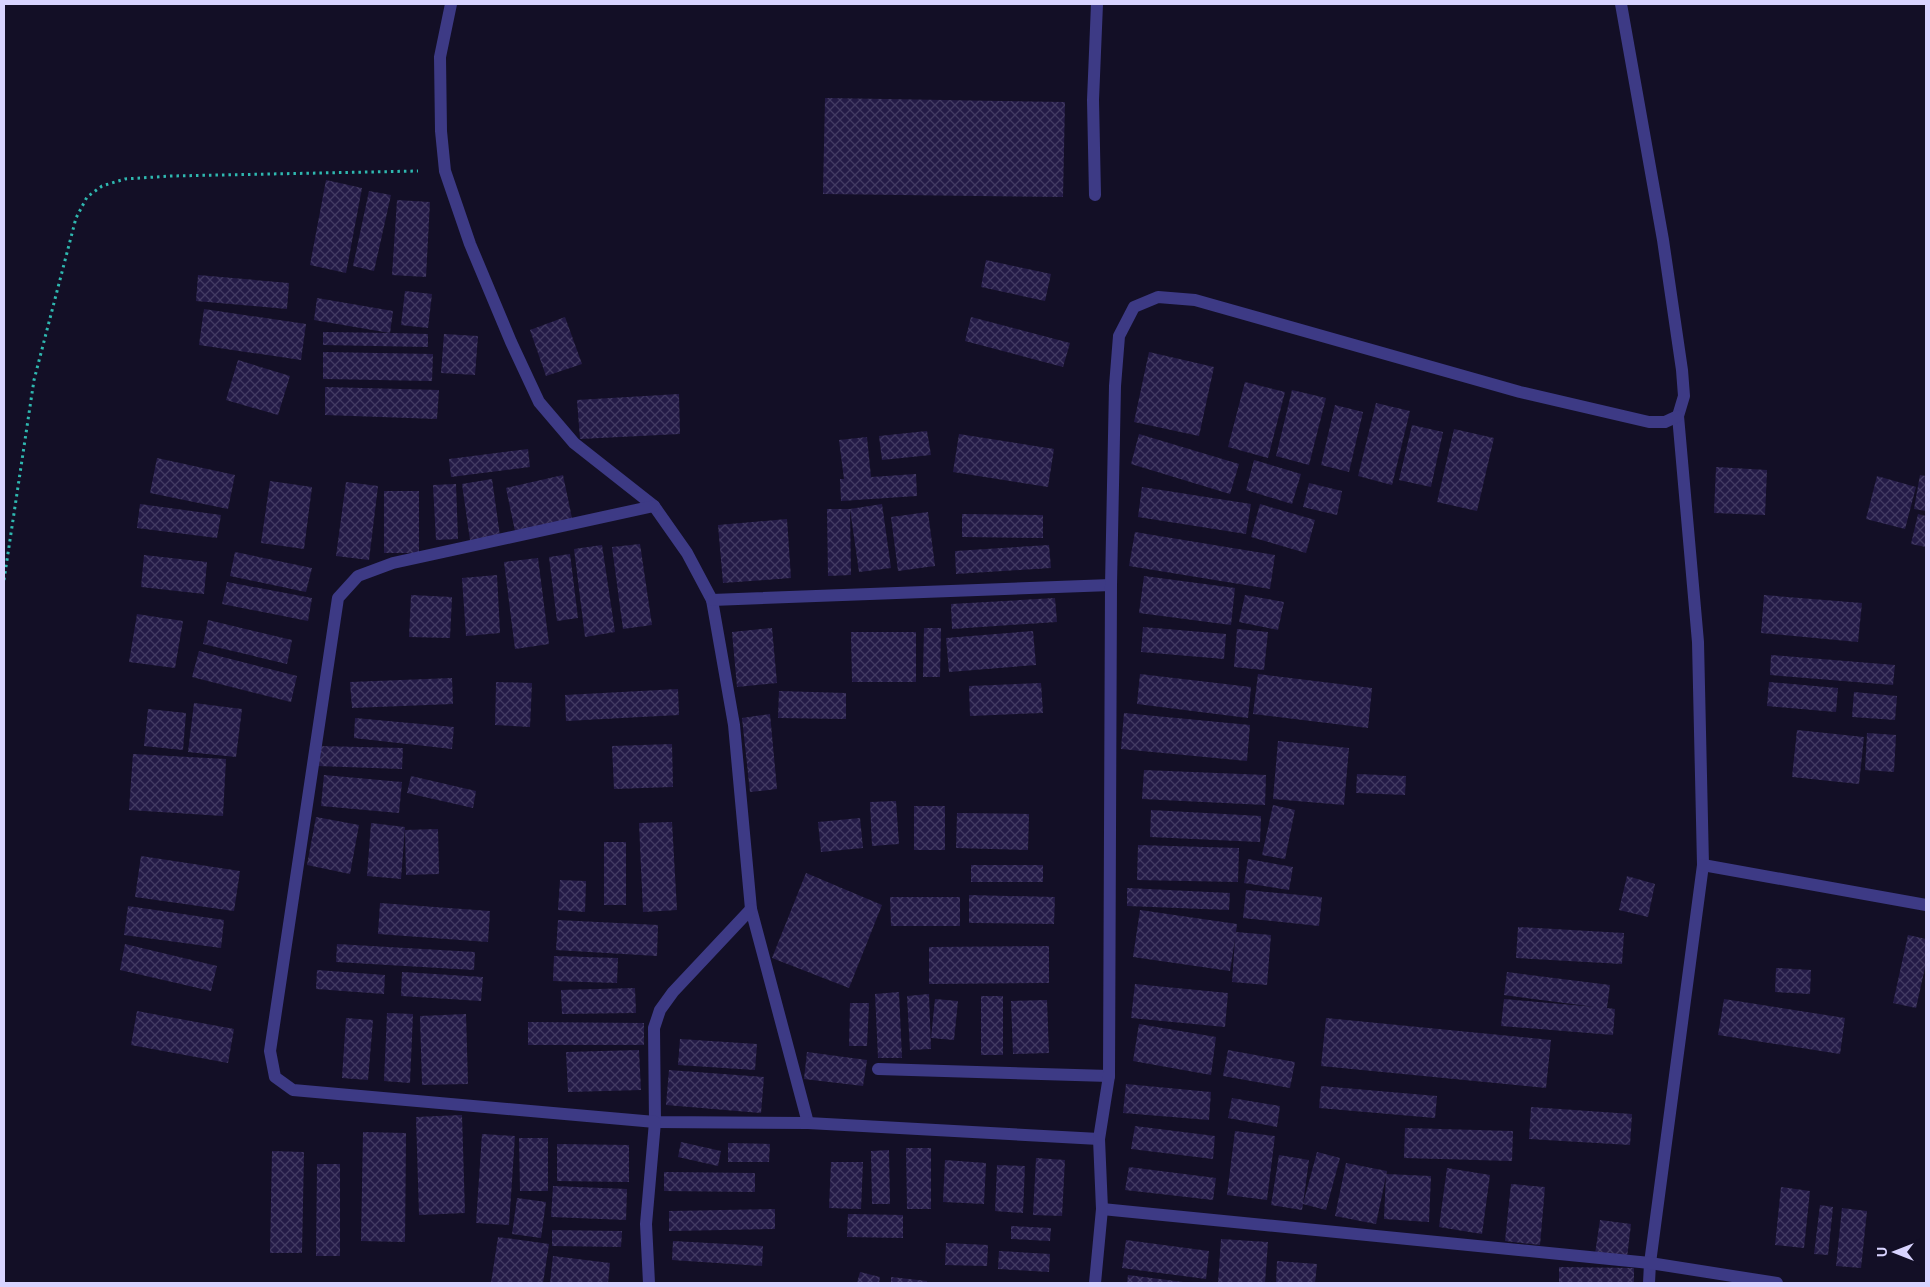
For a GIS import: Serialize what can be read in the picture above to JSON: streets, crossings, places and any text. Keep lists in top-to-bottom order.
{
  "north": "left"
}
